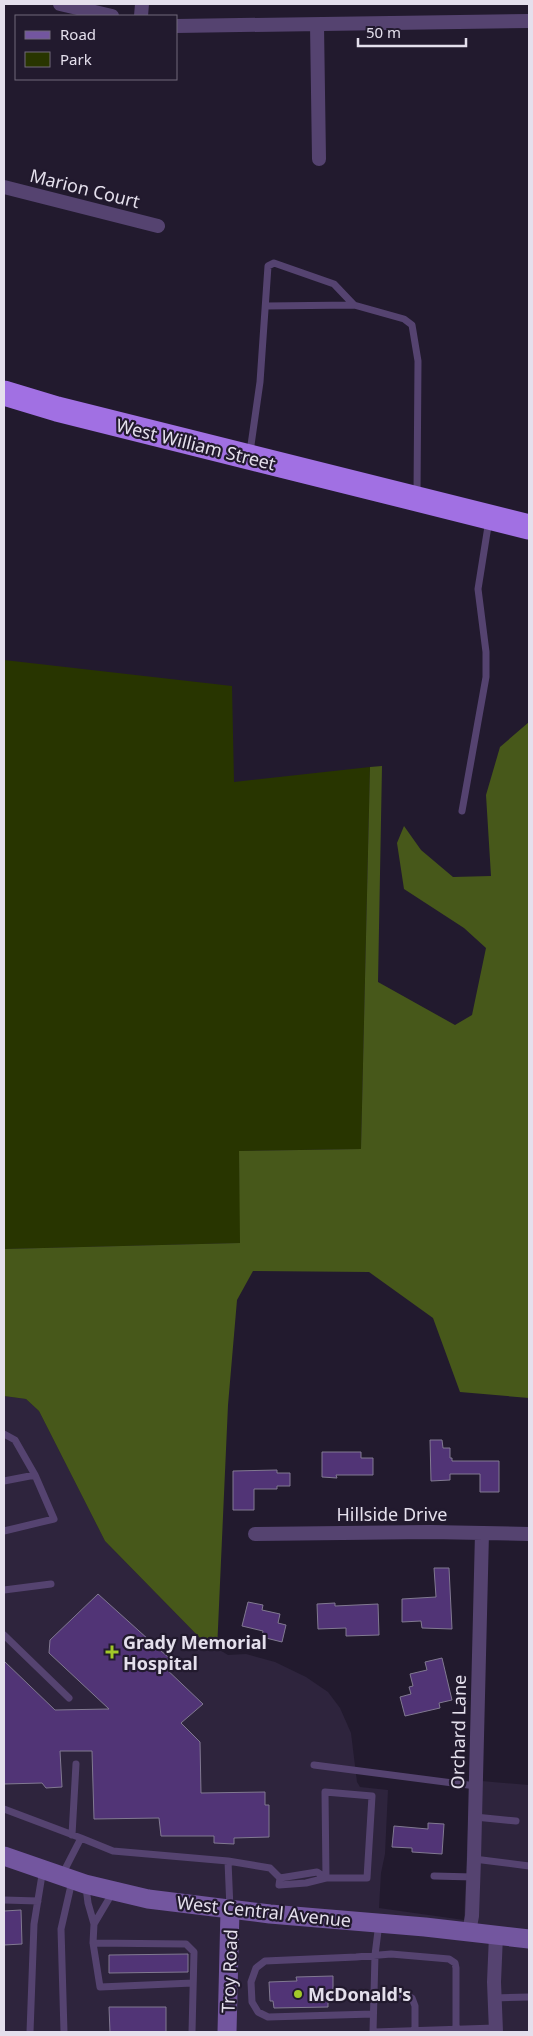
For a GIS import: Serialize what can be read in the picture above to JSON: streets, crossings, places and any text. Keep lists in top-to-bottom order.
{
  "streets": {
    "highway": ["West William Street"],
    "main road": ["West Central Avenue", "Troy Road"],
    "street": ["Marion Court", "Hillside Drive", "Orchard Lane"]
  },
  "crossings": [
    ["Hillside Drive", "Orchard Lane"],
    ["Orchard Lane", "West Central Avenue"],
    ["West Central Avenue", "Troy Road"]
  ],
  "places": {
    "health": ["Grady Memorial Hospital"],
    "other": ["McDonald's"]
  },
  "legend": ["Road", "Park"],
  "scale_bar": "50 m"
}
